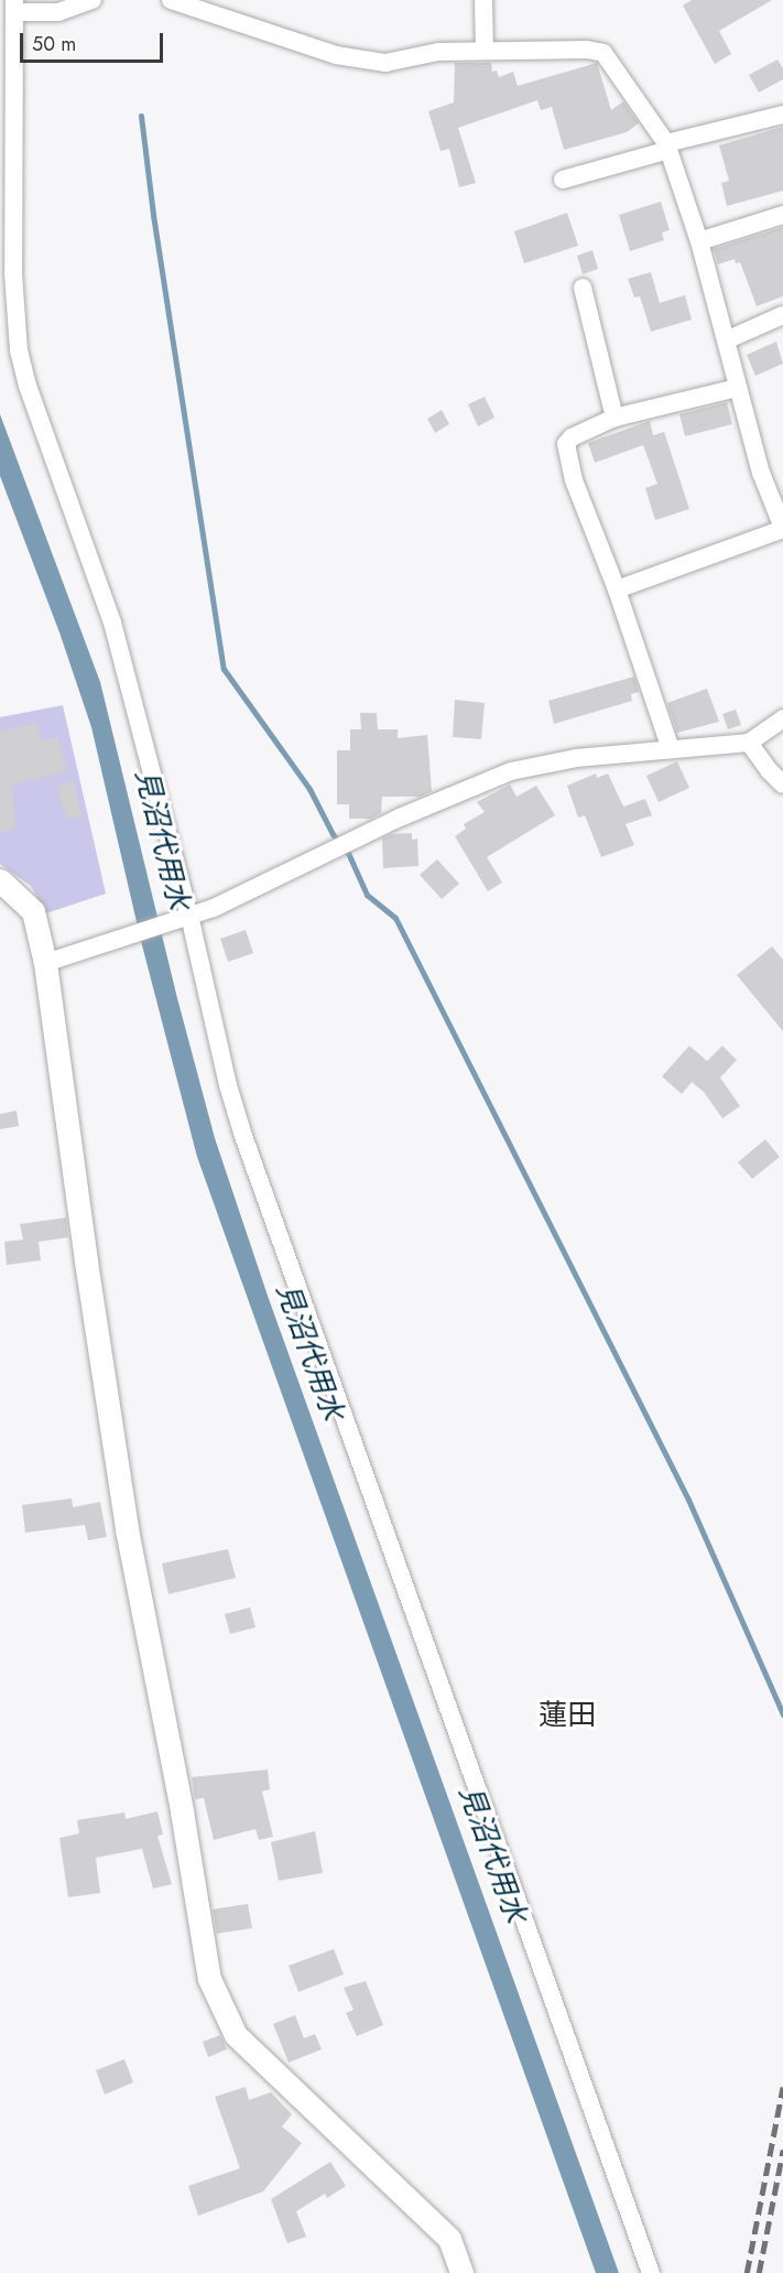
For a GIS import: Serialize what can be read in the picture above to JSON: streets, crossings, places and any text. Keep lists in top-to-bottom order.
{
  "districts": ["蓮田"],
  "water": ["見沼代用水"],
  "scale_bar": "50 m"
}
